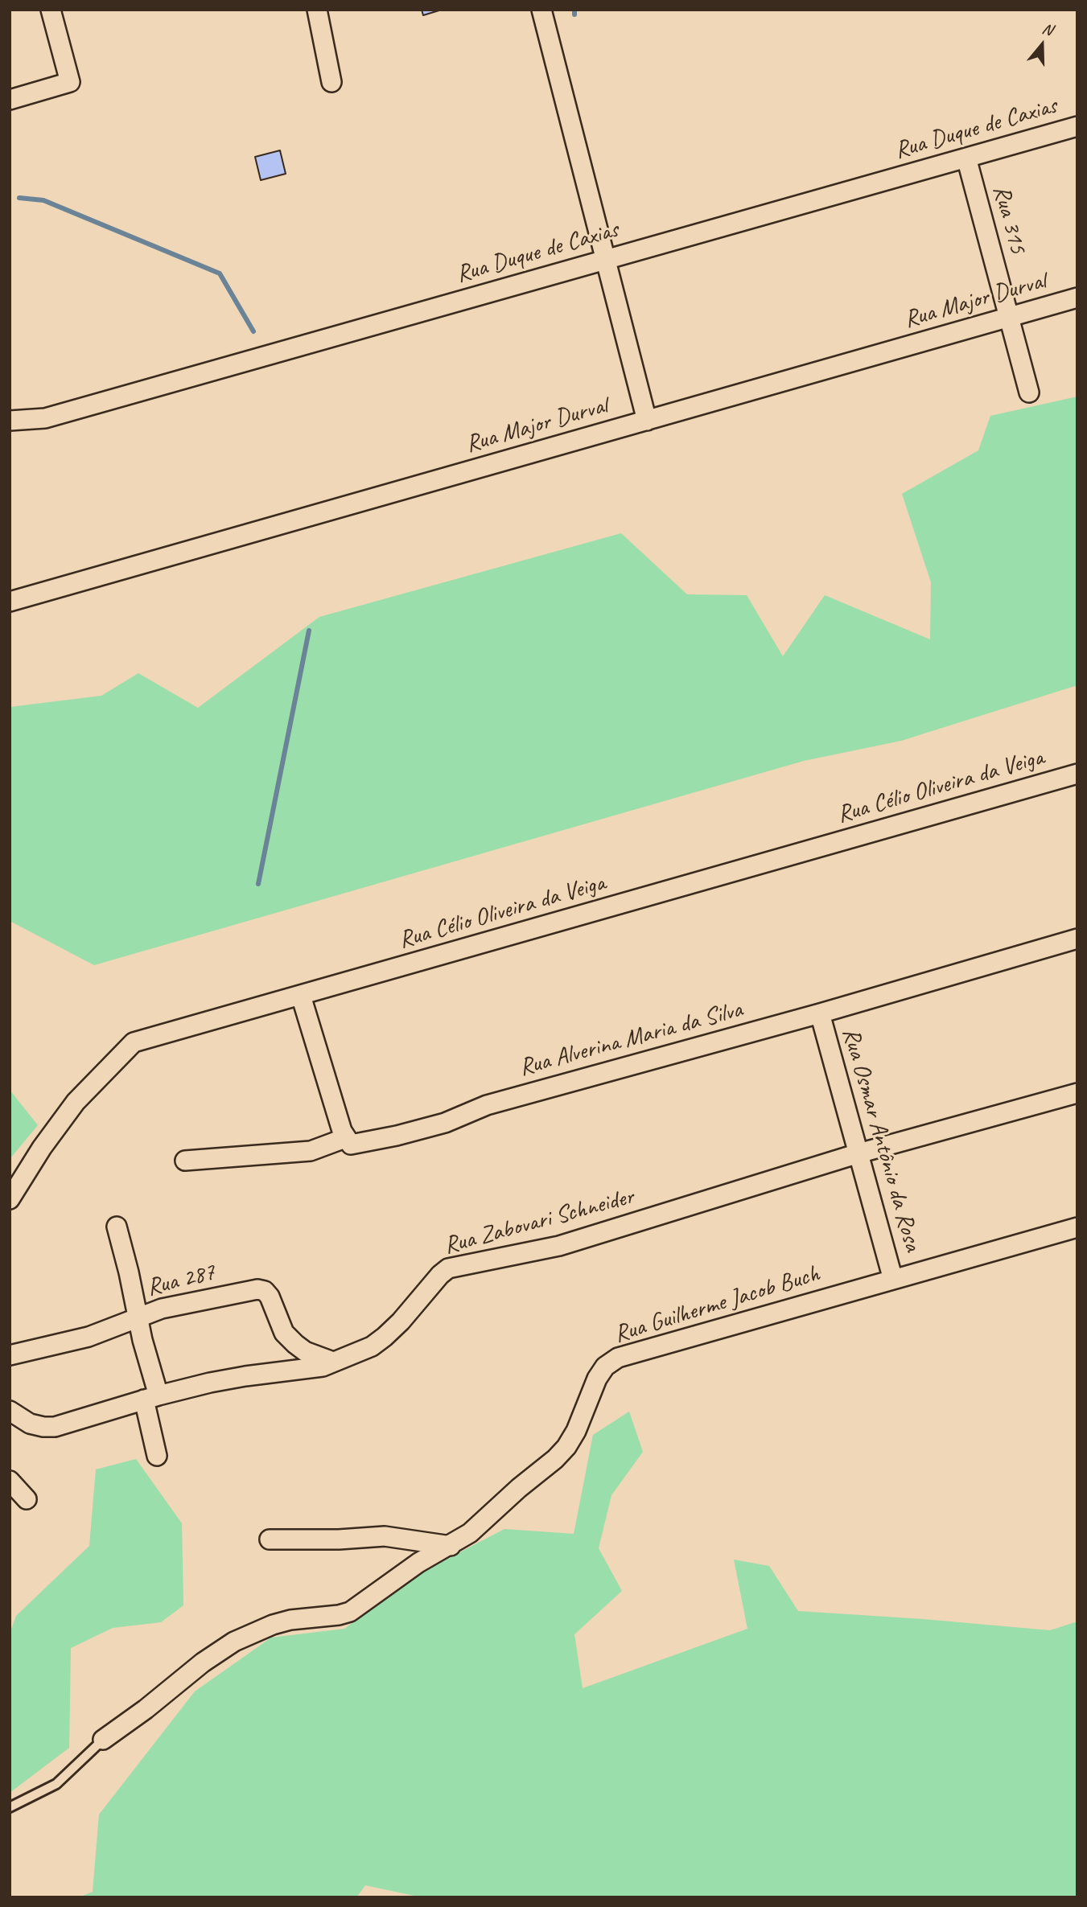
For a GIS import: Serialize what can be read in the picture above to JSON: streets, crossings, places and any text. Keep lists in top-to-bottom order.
{
  "streets": {
    "street": [
      "Rua Duque de Caxias",
      "Rua 315",
      "Rua Major Durval",
      "Rua Célio Oliveira da Veiga",
      "Rua Alverina Maria da Silva",
      "Rua Osmar Antônio da Rosa",
      "Rua Zabovari Schneider",
      "Rua 287",
      "Rua Guilherme Jacob Buch"
    ]
  },
  "crossings": [
    ["Rua Duque de Caxias", "Rua 315"],
    ["Rua 315", "Rua Major Durval"],
    ["Rua Alverina Maria da Silva", "Rua Osmar Antônio da Rosa"],
    ["Rua Osmar Antônio da Rosa", "Rua Zabovari Schneider"],
    ["Rua Osmar Antônio da Rosa", "Rua Guilherme Jacob Buch"],
    ["Rua Zabovari Schneider", "Rua 287"]
  ],
  "north": "top"
}
